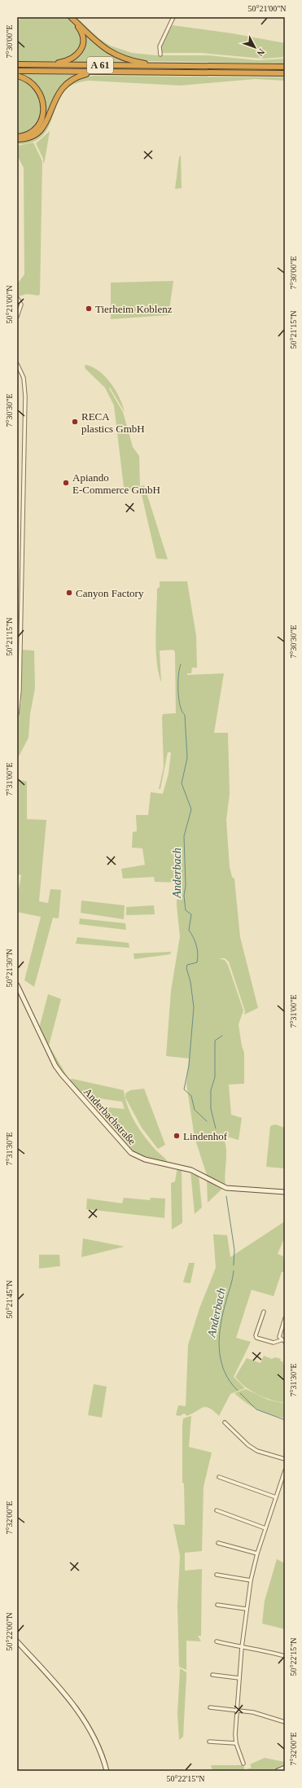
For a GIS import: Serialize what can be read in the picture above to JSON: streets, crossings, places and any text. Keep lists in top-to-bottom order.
{
  "streets": {
    "highway": ["A 61"],
    "main road": ["Anderbachstraße"]
  },
  "water": ["Anderbach"],
  "places": [
    "Tierheim Koblenz",
    "RECA plastics GmbH",
    "Apiando E-Commerce GmbH",
    "Canyon Factory",
    "Lindenhof"
  ],
  "north": "bottom right",
  "coordinates": [
    "50°21'00\"N",
    "7°30'00\"E",
    "50°21'15\"N",
    "7°30'30\"E",
    "7°31'00\"E",
    "50°21'30\"N",
    "7°31'30\"E",
    "50°21'45\"N",
    "7°32'00\"E",
    "50°22'00\"N",
    "50°22'15\"N"
  ]
}
